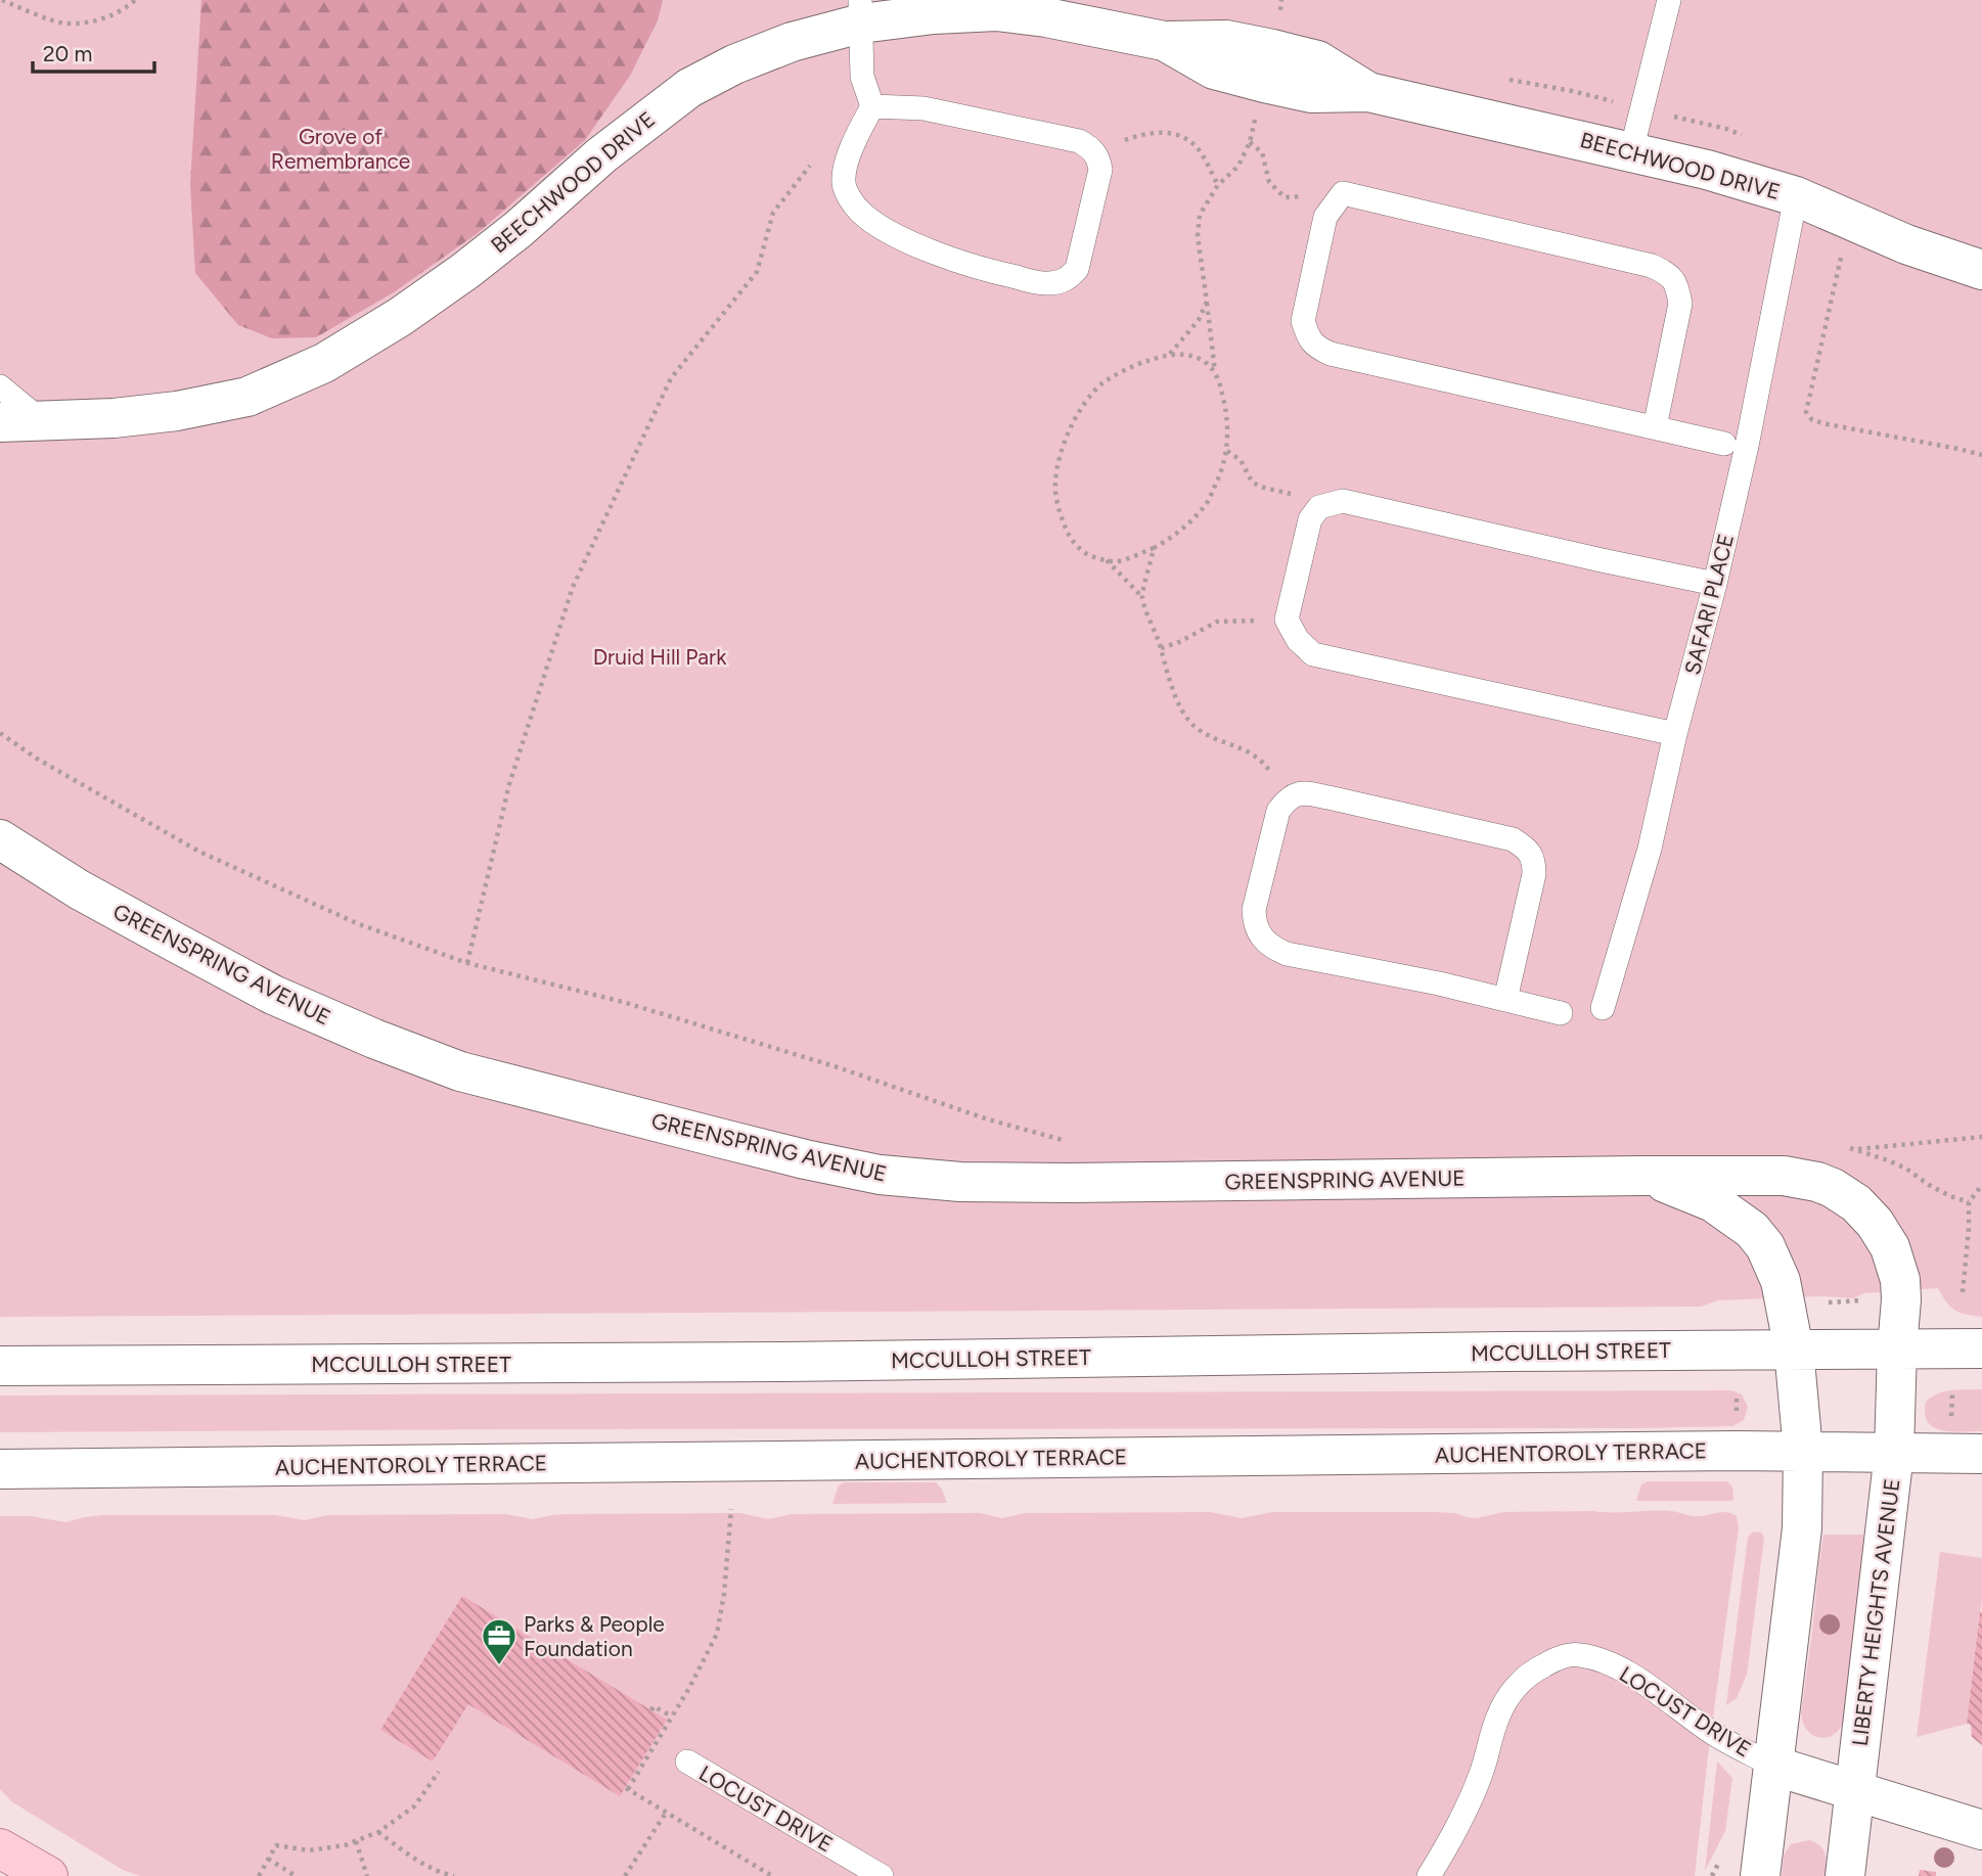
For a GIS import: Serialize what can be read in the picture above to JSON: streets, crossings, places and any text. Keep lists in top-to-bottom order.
{
  "streets": {
    "street": [
      "BEECHWOOD DRIVE",
      "GREENSPRING AVENUE",
      "MCCULLOH STREET",
      "AUCHENTOROLY TERRACE",
      "LIBERTY HEIGHTS AVENUE"
    ],
    "lane": ["SAFARI PLACE", "LOCUST DRIVE"]
  },
  "crossings": [
    ["BEECHWOOD DRIVE", "SAFARI PLACE"],
    ["GREENSPRING AVENUE", "MCCULLOH STREET"],
    ["GREENSPRING AVENUE", "LIBERTY HEIGHTS AVENUE"],
    ["MCCULLOH STREET", "LIBERTY HEIGHTS AVENUE"],
    ["AUCHENTOROLY TERRACE", "LIBERTY HEIGHTS AVENUE"]
  ],
  "parks": ["Grove of Remembrance", "Druid Hill Park"],
  "places": {
    "office": ["Parks & People Foundation"]
  },
  "scale_bar": "20 m"
}
